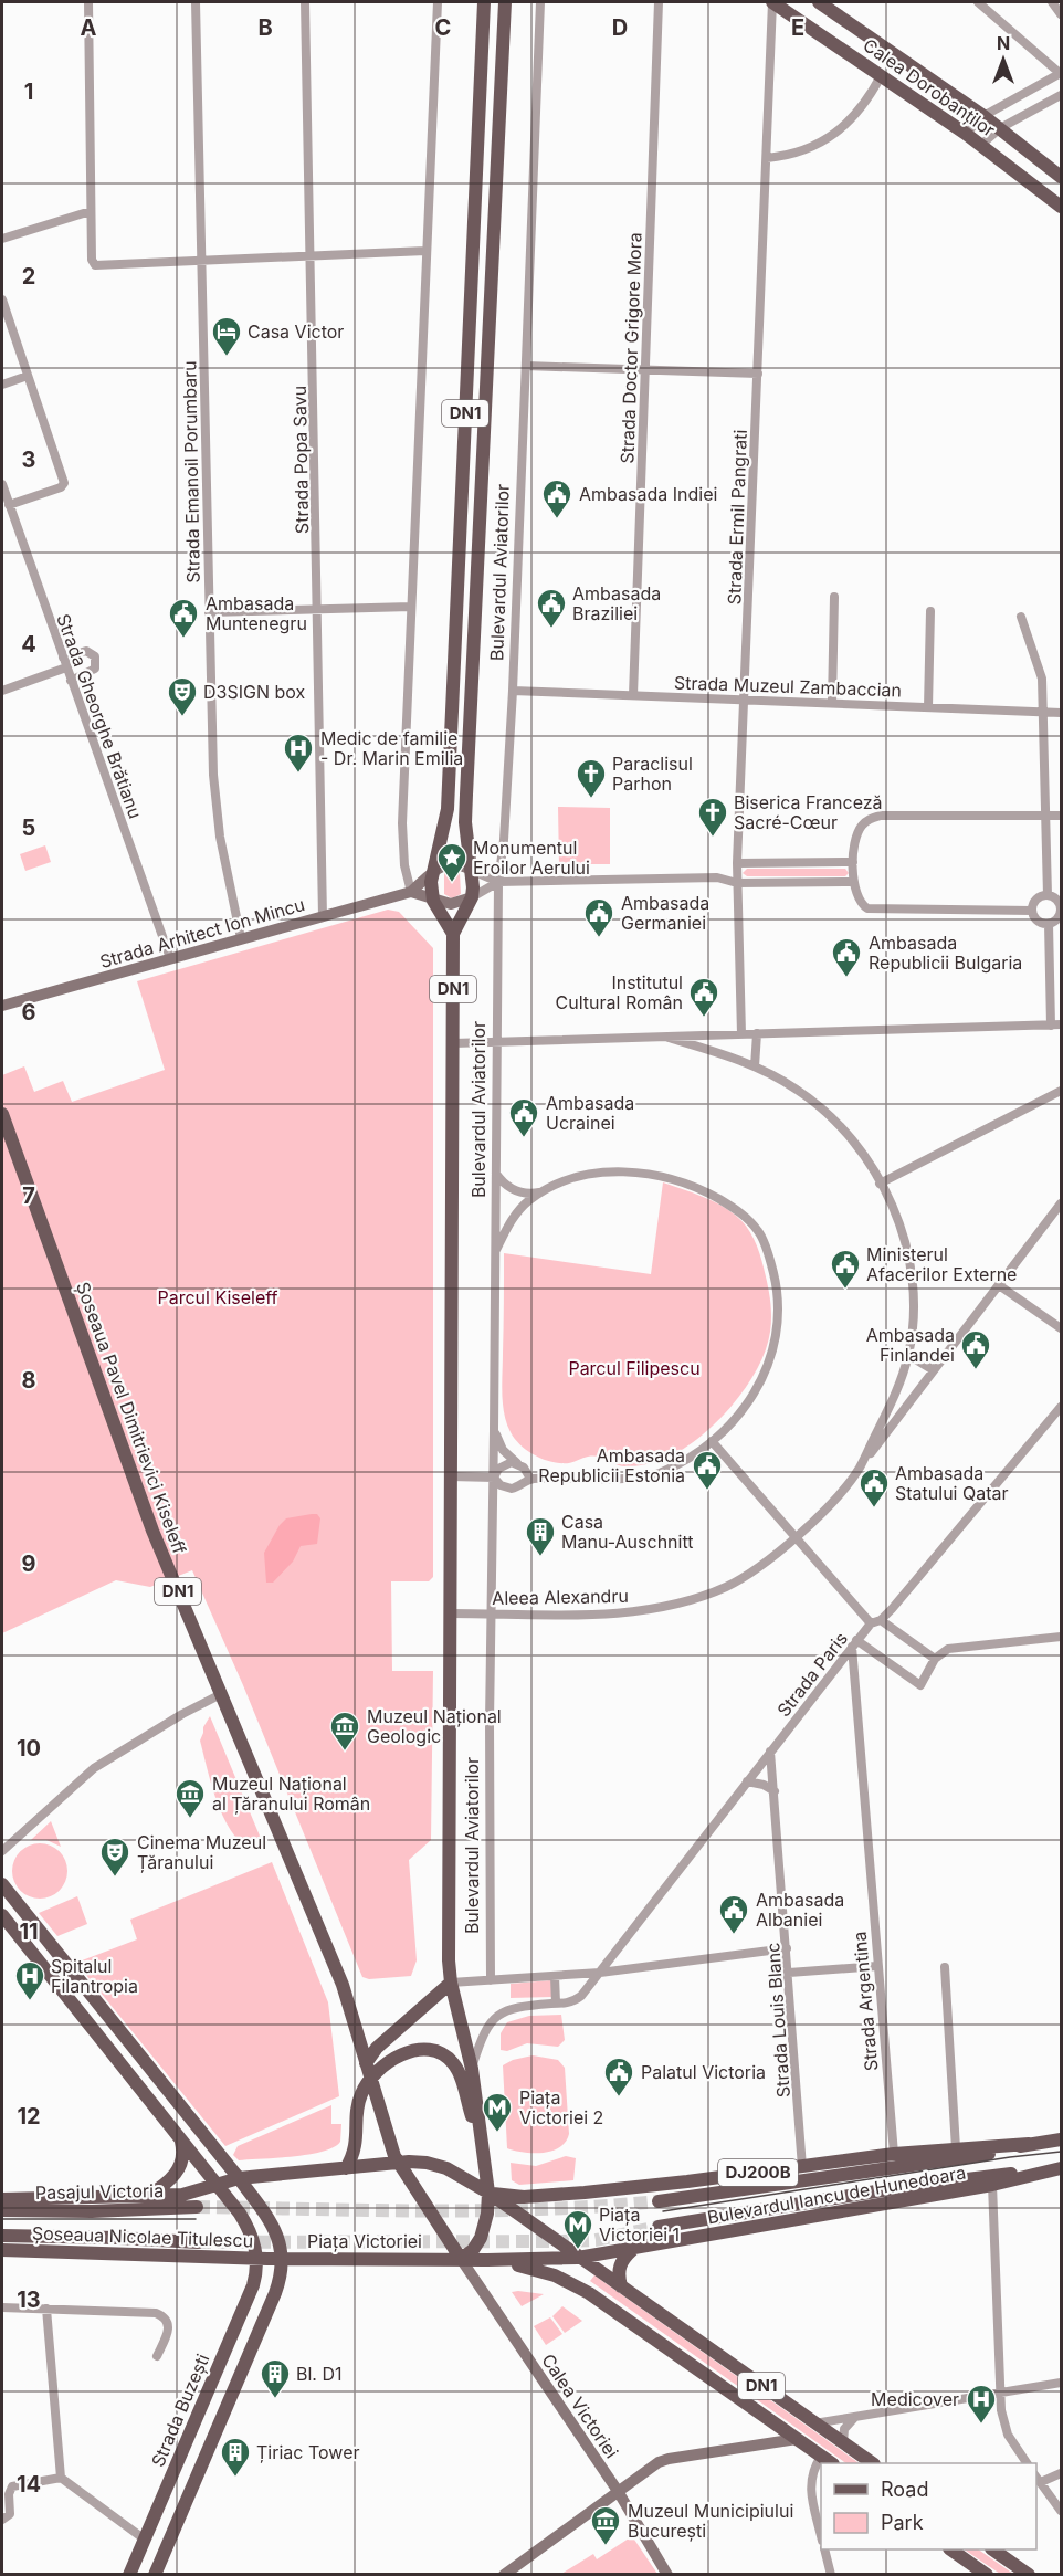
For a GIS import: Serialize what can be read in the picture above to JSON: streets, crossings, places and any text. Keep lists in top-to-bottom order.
{
  "streets": {
    "main road": [
      "Calea Dorobanților",
      "DN1",
      "Bulevardul Aviatorilor",
      "Strada Arhitect Ion Mincu",
      "Șoseaua Pavel Dimitrievici Kiseleff",
      "DJ200B",
      "Pasajul Victoria",
      "Bulevardul Iancu de Hunedoara",
      "Șoseaua Nicolae Titulescu",
      "Piața Victoriei",
      "Calea Victoriei",
      "Strada Buzești"
    ],
    "street": [
      "Strada Doctor Grigore Mora",
      "Strada Popa Savu",
      "Strada Emanoil Porumbaru",
      "Strada Ermil Pangrati",
      "Strada Muzeul Zambaccian",
      "Strada Gheorghe Brătianu",
      "Aleea Alexandru",
      "Strada Paris",
      "Strada Argentina",
      "Strada Louis Blanc"
    ]
  },
  "crossings": [
    ["Calea Dorobanților", "Strada Ermil Pangrati"],
    ["Strada Doctor Grigore Mora", "Strada Muzeul Zambaccian"],
    ["DN1", "Bulevardul Aviatorilor"],
    ["DN1", "Strada Arhitect Ion Mincu"],
    ["DN1", "Bulevardul Iancu de Hunedoara"],
    ["DN1", "Piața Victoriei"],
    ["Strada Popa Savu", "Strada Arhitect Ion Mincu"],
    ["Strada Emanoil Porumbaru", "Strada Arhitect Ion Mincu"],
    ["Strada Ermil Pangrati", "Strada Muzeul Zambaccian"],
    ["Bulevardul Aviatorilor", "Strada Muzeul Zambaccian"],
    ["Bulevardul Aviatorilor", "Strada Arhitect Ion Mincu"],
    ["Bulevardul Aviatorilor", "Aleea Alexandru"],
    ["Strada Gheorghe Brătianu", "Strada Arhitect Ion Mincu"],
    ["Șoseaua Pavel Dimitrievici Kiseleff", "Piața Victoriei"],
    ["Strada Paris", "Strada Argentina"],
    ["Strada Paris", "Strada Louis Blanc"],
    ["Strada Argentina", "Bulevardul Iancu de Hunedoara"],
    ["Strada Louis Blanc", "Bulevardul Iancu de Hunedoara"],
    ["Bulevardul Iancu de Hunedoara", "Piața Victoriei"],
    ["Șoseaua Nicolae Titulescu", "Piața Victoriei"],
    ["Șoseaua Nicolae Titulescu", "Strada Buzești"],
    ["Piața Victoriei", "Calea Victoriei"]
  ],
  "parks": ["Parcul Kiseleff", "Parcul Filipescu"],
  "places": {
    "hotel": ["Casa Victor"],
    "public building": [
      "Ambasada Indiei",
      "Ambasada Braziliei",
      "Ambasada Muntenegru",
      "Ambasada Germaniei",
      "Ambasada Republicii Bulgaria",
      "Institutul Cultural Român",
      "Ambasada Ucrainei",
      "Ministerul Afacerilor Externe",
      "Ambasada Finlandei",
      "Ambasada Republicii Estonia",
      "Ambasada Statului Qatar",
      "Ambasada Albaniei",
      "Palatul Victoria"
    ],
    "theatre": ["D3SIGN box", "Cinema Muzeul Țăranului"],
    "hospital": ["Medic de familie - Dr. Marin Emilia", "Spitalul Filantropia", "Medicover"],
    "church": ["Paraclisul Parhon", "Biserica Franceză Sacré-Cœur"],
    "place": ["Monumentul Eroilor Aerului"],
    "building": ["Casa Manu-Auschnitt", "Bl. D1", "Țiriac Tower"],
    "museum": ["Muzeul Național Geologic", "Muzeul Național al Țăranului Român", "Muzeul Municipiului București"],
    "metro station": ["Piața Victoriei 2", "Piața Victoriei 1"]
  },
  "legend": ["Road", "Park"],
  "north": "top",
  "grid": {
    "columns": [
      "A",
      "B",
      "C",
      "D",
      "E"
    ],
    "rows": [
      "1",
      "2",
      "3",
      "4",
      "5",
      "6",
      "7",
      "8",
      "9",
      "10",
      "11",
      "12",
      "13",
      "14"
    ]
  }
}
